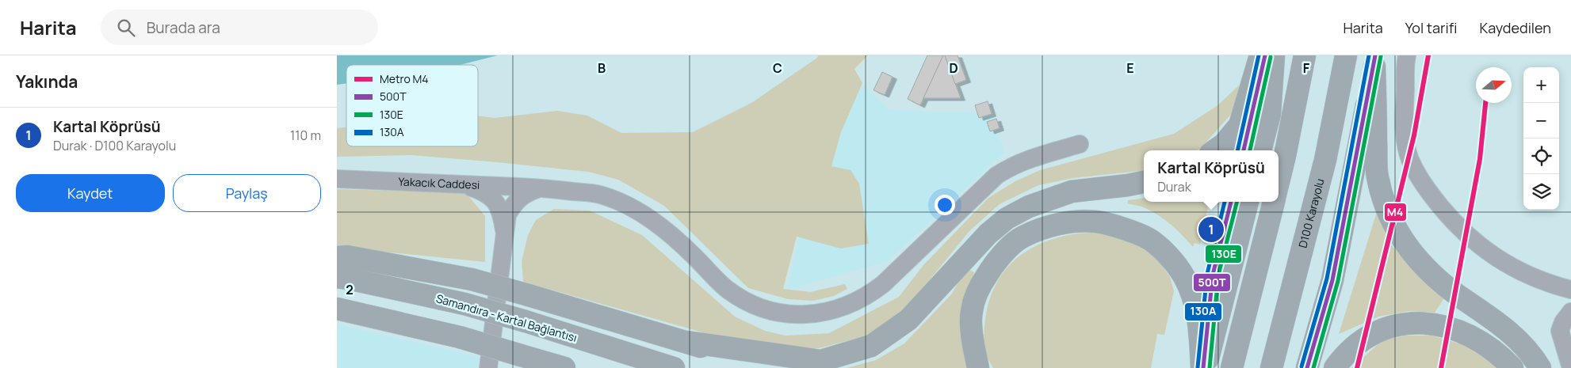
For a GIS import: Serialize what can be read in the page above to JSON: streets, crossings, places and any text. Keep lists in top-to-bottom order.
{
  "streets": {
    "highway": ["D100 Karayolu", "Samandıra - Kartal Bağlantısı"],
    "street": ["Yakacık Caddesi"]
  },
  "lines": [
    "metro line M4",
    "transit line 500T",
    "transit line 130A",
    "transit line 130E"
  ],
  "legend": [
    "Metro M4",
    "500T",
    "130E",
    "130A"
  ],
  "north": "right",
  "page": {
    "header": "Harita",
    "search": "Burada ara",
    "nav": ["Harita", "Yol tarifi", "Kaydedilen"],
    "heading": "Yakında",
    "map_buttons": ["+", "−"],
    "list": [
      {
        "mark": "1",
        "name": "Kartal Köprüsü",
        "note": "Durak · D100 Karayolu",
        "value": "110 m"
      }
    ],
    "popup": ["Kartal Köprüsü", "Durak"],
    "buttons": ["Kaydet", "Paylaş"],
    "pins": "1"
  },
  "grid": {
    "columns": [
      "B",
      "C",
      "D",
      "E",
      "F"
    ],
    "rows": ["2"]
  }
}
